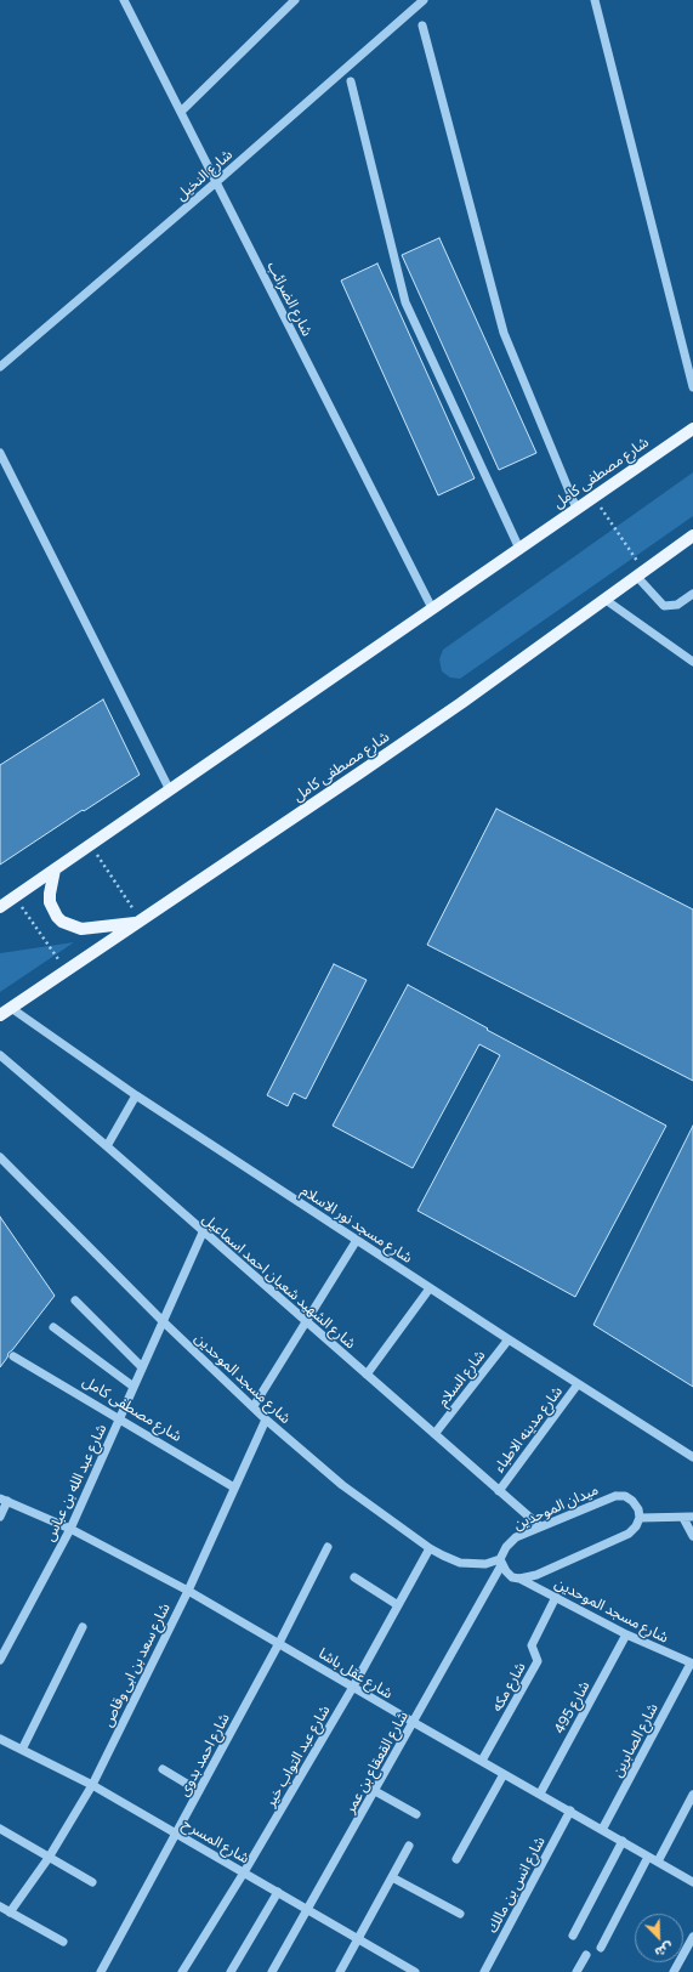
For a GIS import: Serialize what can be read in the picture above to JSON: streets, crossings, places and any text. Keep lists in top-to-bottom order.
{
  "streets": {
    "main road": ["شارع مصطفى كامل"],
    "street": [
      "شارع النخيل",
      "شارع الضرائب",
      "شارع مسجد نور الاسلام",
      "شارع الشهيد شعبان احمد اسماعيل",
      "شارع مسجد الموحدين",
      "شارع السلام",
      "شارع مدينه الاطباء",
      "شارع عبد الله بن عباس",
      "ميدان الموحدين",
      "شارع سعد بن ابى وقاص",
      "شارع عقل باشا",
      "شارع مكه",
      "شارع 495",
      "شارع الصابرين",
      "شارع احمد بدوى",
      "شارع عبد التواب خير",
      "شارع القعقاع بن عمر",
      "شارع المسرح",
      "شارع انس بن مالك"
    ]
  },
  "crossings": [
    ["شارع النخيل", "شارع الضرائب"],
    ["شارع الضرائب", "شارع مصطفى كامل"],
    ["شارع مصطفى كامل", "شارع مسجد نور الاسلام"],
    ["شارع مصطفى كامل", "شارع عبد الله بن عباس"],
    ["شارع مصطفى كامل", "شارع سعد بن ابى وقاص"],
    ["شارع مسجد نور الاسلام", "شارع السلام"],
    ["شارع مسجد نور الاسلام", "شارع مدينه الاطباء"],
    ["شارع الشهيد شعبان احمد اسماعيل", "شارع السلام"],
    ["شارع الشهيد شعبان احمد اسماعيل", "شارع مدينه الاطباء"],
    ["شارع الشهيد شعبان احمد اسماعيل", "شارع عبد الله بن عباس"],
    ["شارع الشهيد شعبان احمد اسماعيل", "ميدان الموحدين"],
    ["شارع مسجد الموحدين", "شارع عبد الله بن عباس"],
    ["شارع مسجد الموحدين", "ميدان الموحدين"],
    ["شارع مسجد الموحدين", "شارع سعد بن ابى وقاص"],
    ["شارع مسجد الموحدين", "شارع مكه"],
    ["شارع مسجد الموحدين", "شارع 495"],
    ["شارع مسجد الموحدين", "شارع الصابرين"],
    ["شارع مسجد الموحدين", "شارع عبد التواب خير"],
    ["شارع مسجد الموحدين", "شارع القعقاع بن عمر"],
    ["شارع عبد الله بن عباس", "شارع عقل باشا"],
    ["ميدان الموحدين", "شارع القعقاع بن عمر"],
    ["شارع سعد بن ابى وقاص", "شارع عقل باشا"],
    ["شارع سعد بن ابى وقاص", "شارع المسرح"],
    ["شارع عقل باشا", "شارع مكه"],
    ["شارع عقل باشا", "شارع 495"],
    ["شارع عقل باشا", "شارع الصابرين"],
    ["شارع عقل باشا", "شارع احمد بدوى"],
    ["شارع عقل باشا", "شارع عبد التواب خير"],
    ["شارع عقل باشا", "شارع القعقاع بن عمر"],
    ["شارع عقل باشا", "شارع انس بن مالك"],
    ["شارع احمد بدوى", "شارع المسرح"],
    ["شارع عبد التواب خير", "شارع المسرح"],
    ["شارع القعقاع بن عمر", "شارع المسرح"]
  ],
  "north": "bottom right"
}
